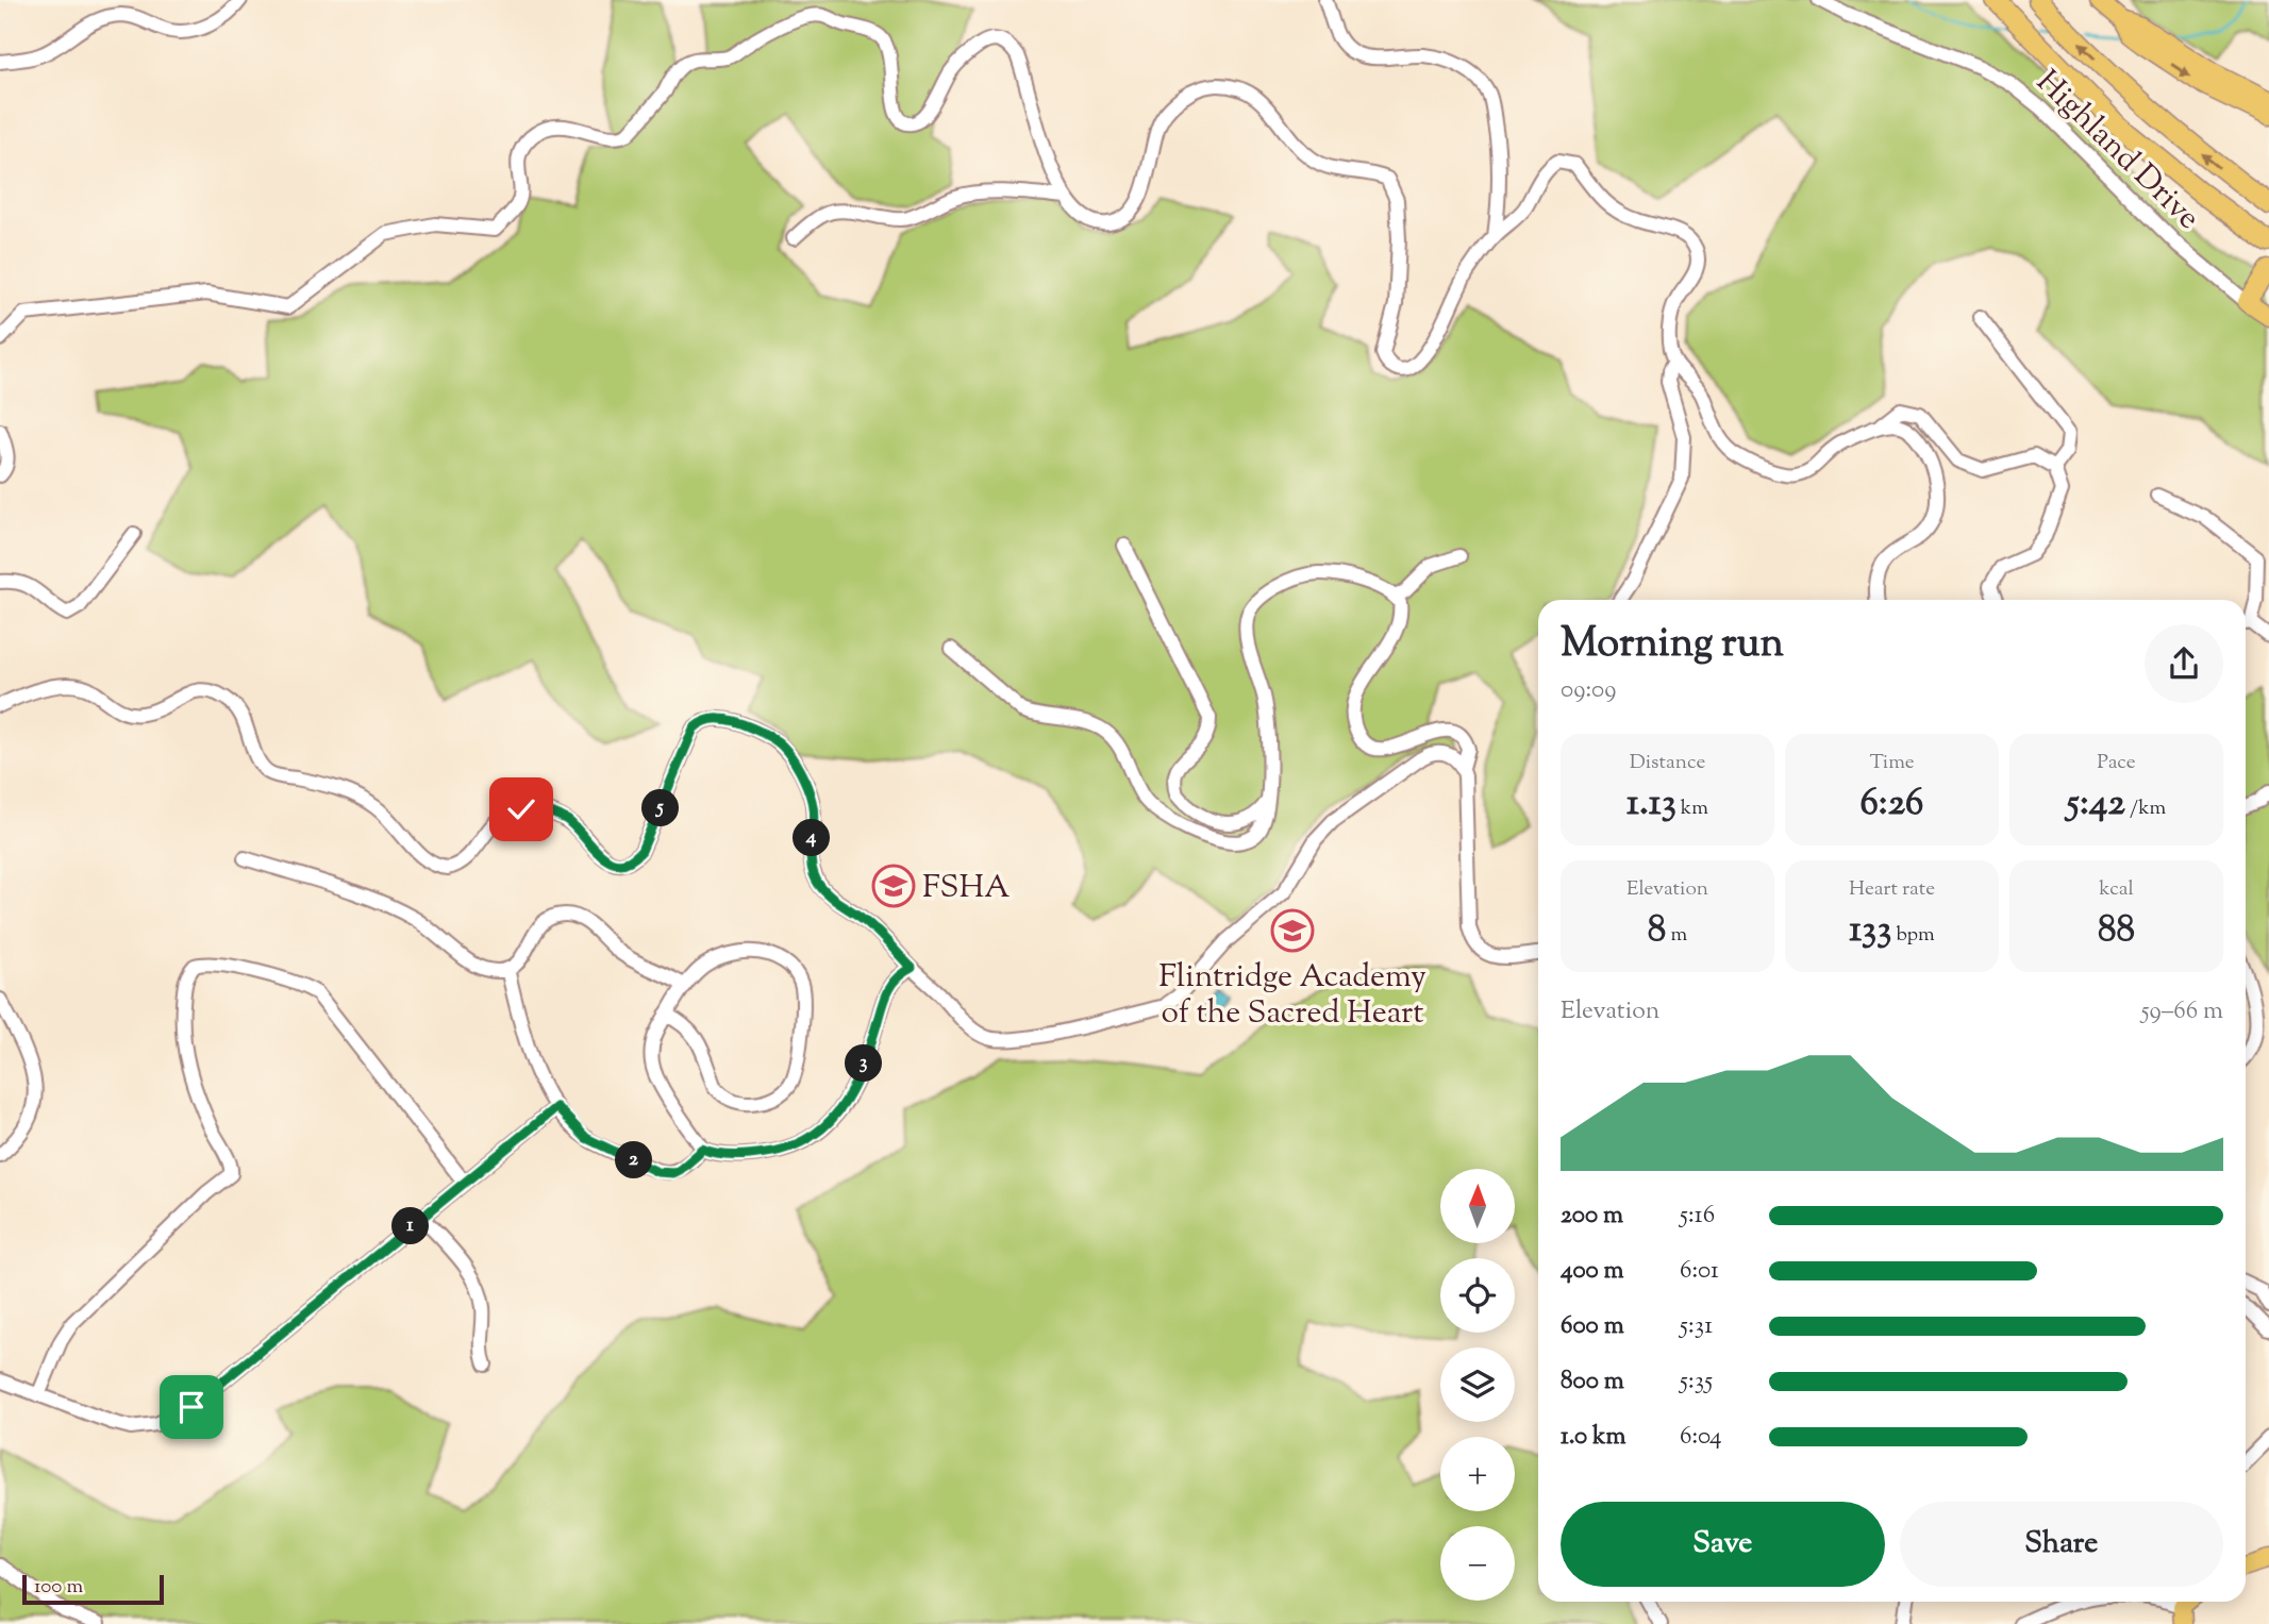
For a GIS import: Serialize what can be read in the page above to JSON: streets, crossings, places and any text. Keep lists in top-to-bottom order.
{
  "streets": {
    "street": ["Highland Drive"]
  },
  "places": {
    "school or university": ["FSHA", "Flintridge Academy of the Sacred Heart"]
  },
  "scale_bar": "100 m",
  "north": "top",
  "page": {
    "heading": ["Morning run", "09:09"],
    "stats": [
      ["Distance", "1.13 km"],
      ["Time", "6:26"],
      ["Pace", "5:42 /km"],
      ["Elevation", "8 m"],
      ["Heart rate", "133 bpm"],
      ["kcal", "88"]
    ],
    "pins": [
      "5",
      "4",
      "3",
      "2",
      "1"
    ],
    "chart": ["Elevation", "59–66 m"],
    "map_buttons": ["+", "−"],
    "list": [
      {
        "name": "200 m",
        "note": "5:16"
      },
      {
        "name": "400 m",
        "note": "6:01"
      },
      {
        "name": "600 m",
        "note": "5:31"
      },
      {
        "name": "800 m",
        "note": "5:35"
      },
      {
        "name": "1.0 km",
        "note": "6:04"
      }
    ],
    "buttons": ["Save", "Share"],
    "scale": "100 m"
  }
}
